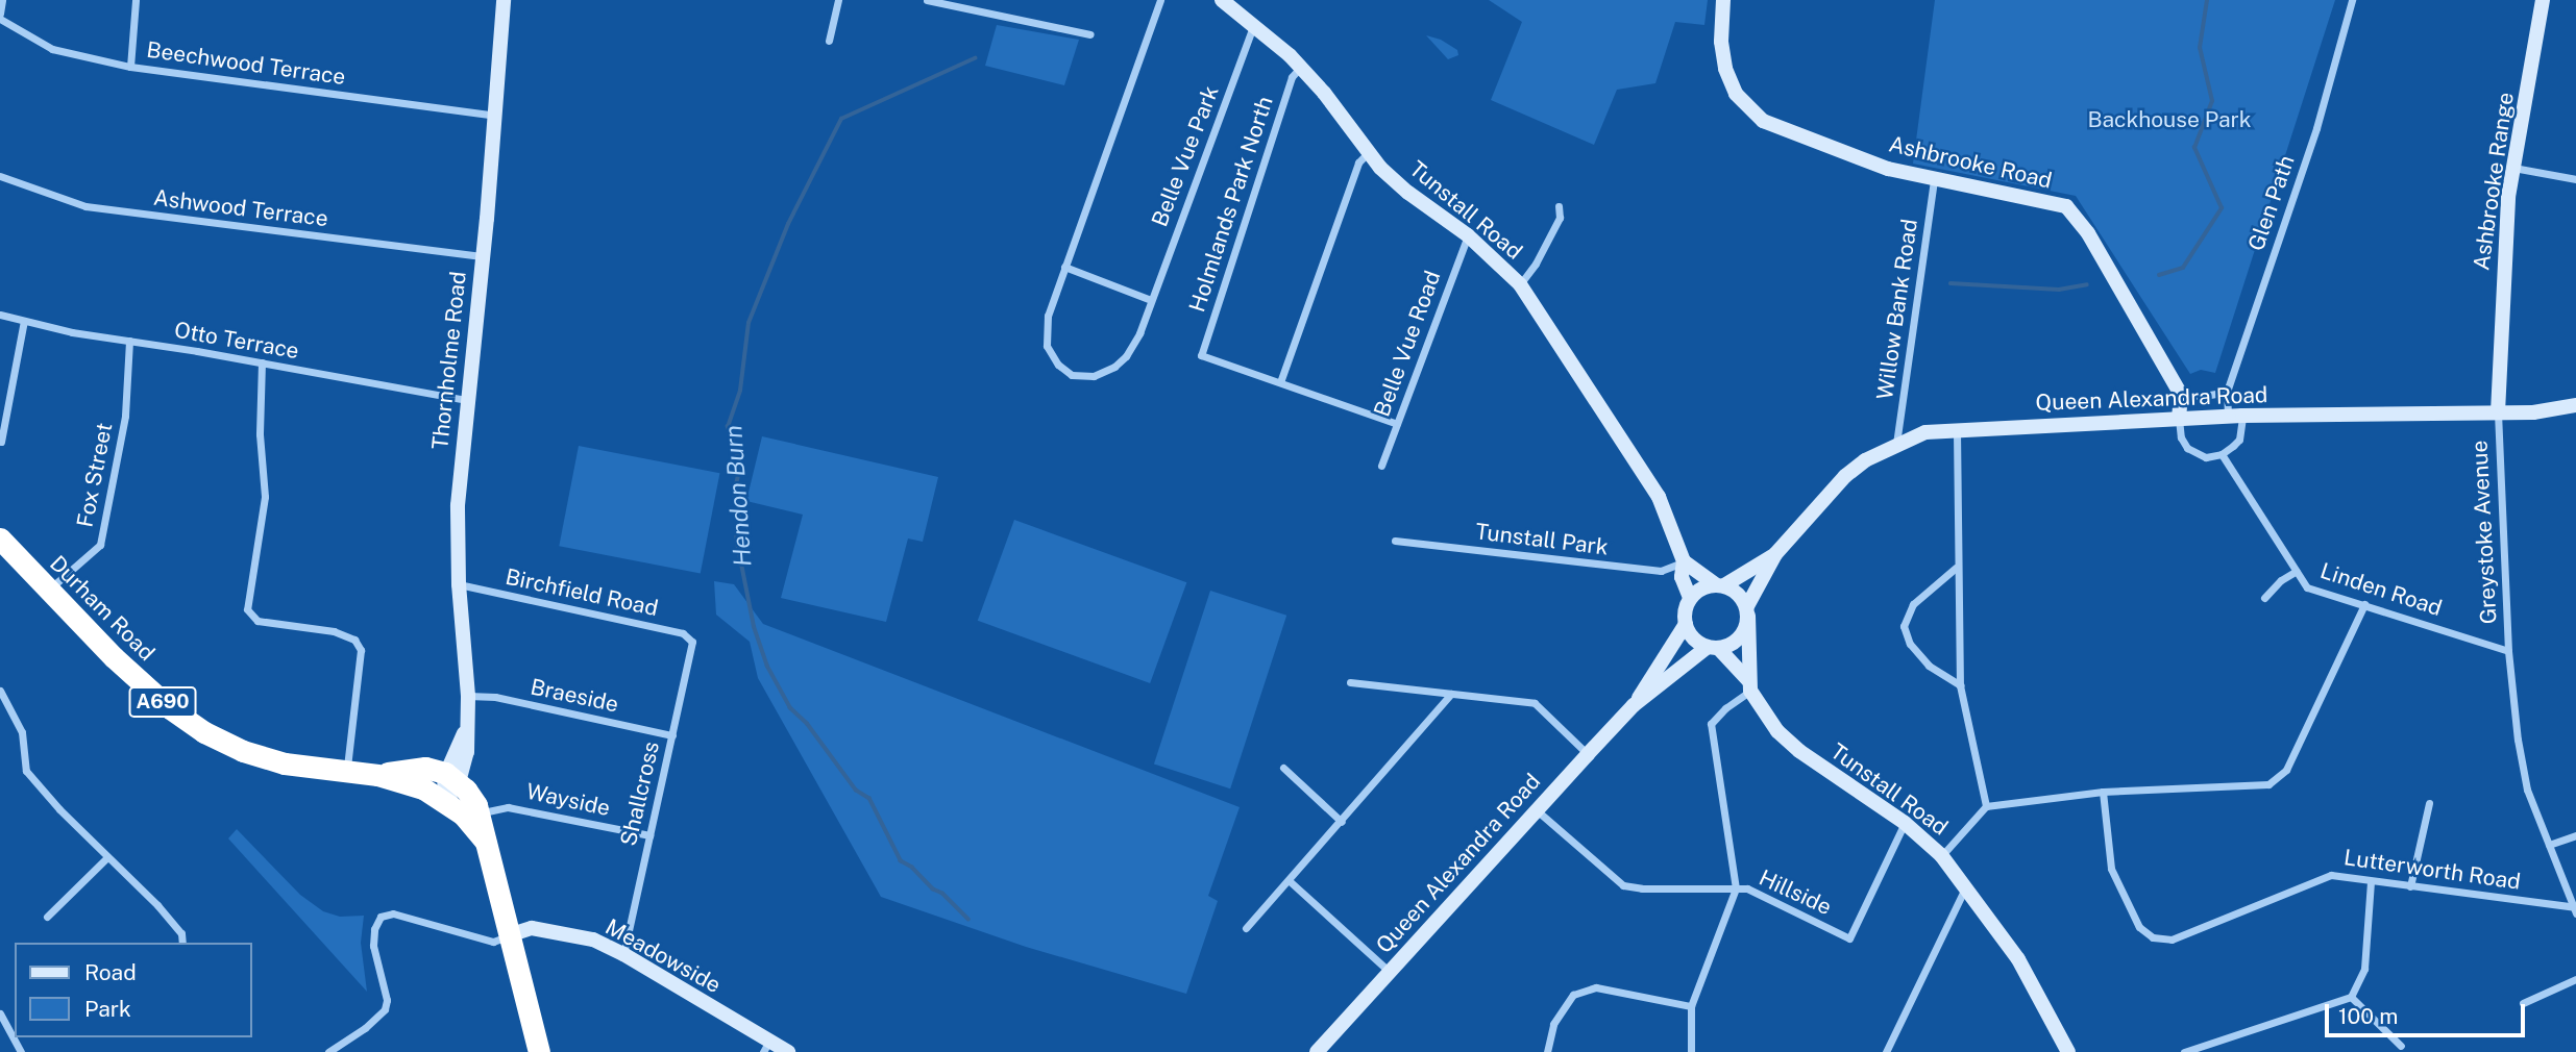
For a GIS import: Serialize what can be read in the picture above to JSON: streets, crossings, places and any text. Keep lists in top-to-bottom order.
{
  "streets": {
    "highway": ["Durham Road", "A690"],
    "street": [
      "Beechwood Terrace",
      "Belle Vue Park",
      "Ashbrooke Road",
      "Ashbrooke Range",
      "Glen Path",
      "Holmlands Park North",
      "Ashwood Terrace",
      "Tunstall Road",
      "Willow Bank Road",
      "Otto Terrace",
      "Belle Vue Road",
      "Thornholme Road",
      "Queen Alexandra Road",
      "Fox Street",
      "Greystoke Avenue",
      "Tunstall Park",
      "Linden Road",
      "Birchfield Road",
      "Braeside",
      "Shallcross",
      "Wayside",
      "Lutterworth Road",
      "Hillside",
      "Meadowside"
    ]
  },
  "crossings": [
    ["Beechwood Terrace", "Thornholme Road"],
    ["Belle Vue Park", "Tunstall Road"],
    ["Ashbrooke Road", "Willow Bank Road"],
    ["Ashbrooke Range", "Queen Alexandra Road"],
    ["Ashbrooke Range", "Greystoke Avenue"],
    ["Glen Path", "Queen Alexandra Road"],
    ["Holmlands Park North", "Tunstall Road"],
    ["Ashwood Terrace", "Thornholme Road"],
    ["Tunstall Road", "Belle Vue Road"],
    ["Tunstall Road", "Queen Alexandra Road"],
    ["Tunstall Road", "Tunstall Park"],
    ["Tunstall Road", "Hillside"],
    ["Willow Bank Road", "Queen Alexandra Road"],
    ["Otto Terrace", "Thornholme Road"],
    ["Otto Terrace", "Fox Street"],
    ["Thornholme Road", "Birchfield Road"],
    ["Thornholme Road", "Durham Road"],
    ["Thornholme Road", "Braeside"],
    ["Queen Alexandra Road", "Greystoke Avenue"],
    ["Queen Alexandra Road", "Hillside"],
    ["Fox Street", "Durham Road"],
    ["Greystoke Avenue", "Linden Road"],
    ["Birchfield Road", "Shallcross"],
    ["Durham Road", "Wayside"],
    ["Durham Road", "Meadowside"],
    ["Braeside", "Shallcross"],
    ["Shallcross", "Wayside"],
    ["Shallcross", "Meadowside"]
  ],
  "water": ["Hendon Burn"],
  "parks": ["Backhouse Park"],
  "legend": ["Road", "Park"],
  "scale_bar": "100 m"
}
